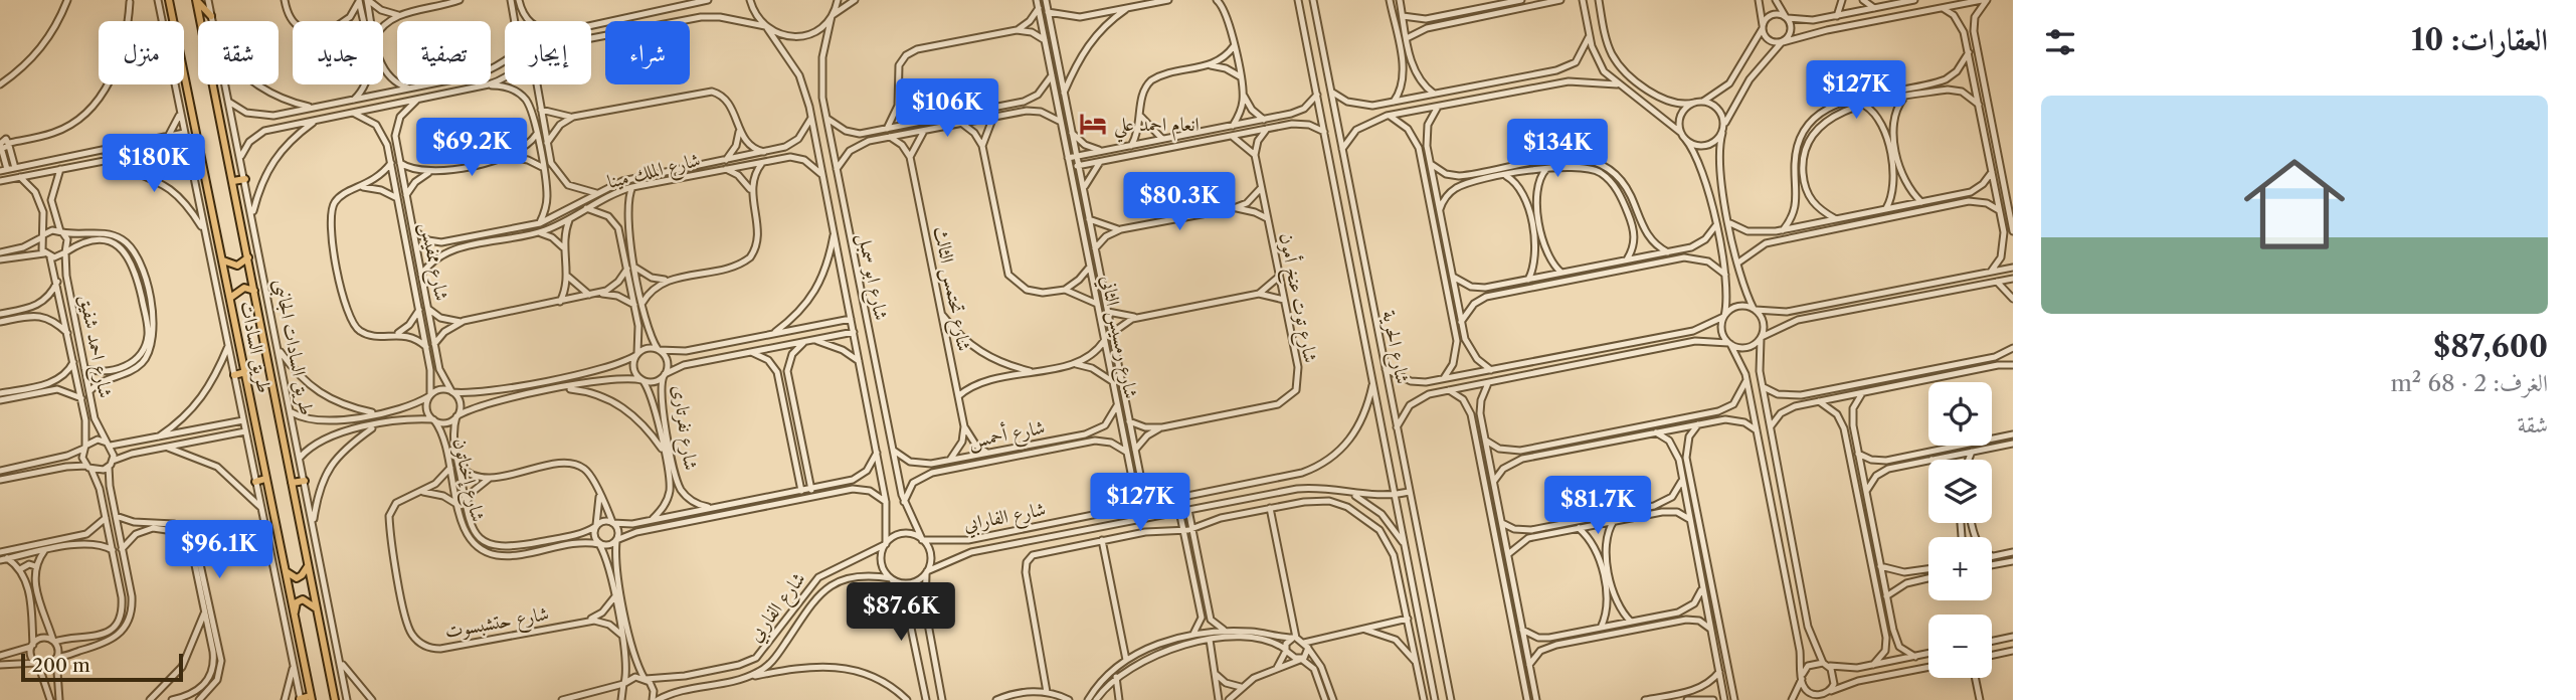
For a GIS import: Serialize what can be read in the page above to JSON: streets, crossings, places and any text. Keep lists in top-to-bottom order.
{
  "streets": {
    "main road": ["طريق السادات"],
    "street": [
      "شارع الملك مينا",
      "شارع ممفيس",
      "شارع ابو سمبل",
      "شارع تحتمس الثالث",
      "شارع توت عنخ أمون",
      "شارع رمسيس الثاني",
      "شارع احمد شفيق",
      "طريق السادات الجانبى",
      "شارع الحرية",
      "شارع نفرتارى",
      "شارع أحمس",
      "شارع إخناتون",
      "شارع الفارابي",
      "شارع الفاربي",
      "شارع حتشبسوت"
    ]
  },
  "crossings": [
    ["شارع الملك مينا", "شارع ممفيس"],
    ["شارع ممفيس", "شارع إخناتون"],
    ["شارع ابو سمبل", "شارع أحمس"],
    ["شارع ابو سمبل", "شارع الفارابي"],
    ["شارع ابو سمبل", "شارع الفاربي"],
    ["شارع توت عنخ أمون", "شارع رمسيس الثاني"],
    ["شارع رمسيس الثاني", "شارع أحمس"],
    ["شارع رمسيس الثاني", "شارع الفارابي"],
    ["شارع الحرية", "شارع الفارابي"],
    ["شارع إخناتون", "شارع حتشبسوت"],
    ["شارع الفارابي", "شارع الفاربي"]
  ],
  "places": {
    "hotel": ["انعام احمد علي"]
  },
  "scale_bar": "200 m",
  "page": {
    "heading": "العقارات: 10",
    "chip": [
      "شراء",
      "إيجار",
      "تصفية",
      "جديد",
      "شقة",
      "منزل"
    ],
    "price": [
      "$127K",
      "$106K",
      "$69.2K",
      "$134K",
      "$180K",
      "$80.3K",
      "$127K",
      "$81.7K",
      "$96.1K",
      "$87.6K"
    ],
    "list": [
      {
        "name": "$87,600",
        "note": "الغرف: 2 · 68 m² · شقة"
      }
    ],
    "map_buttons": ["+", "−"],
    "scale": "200 m"
  }
}
